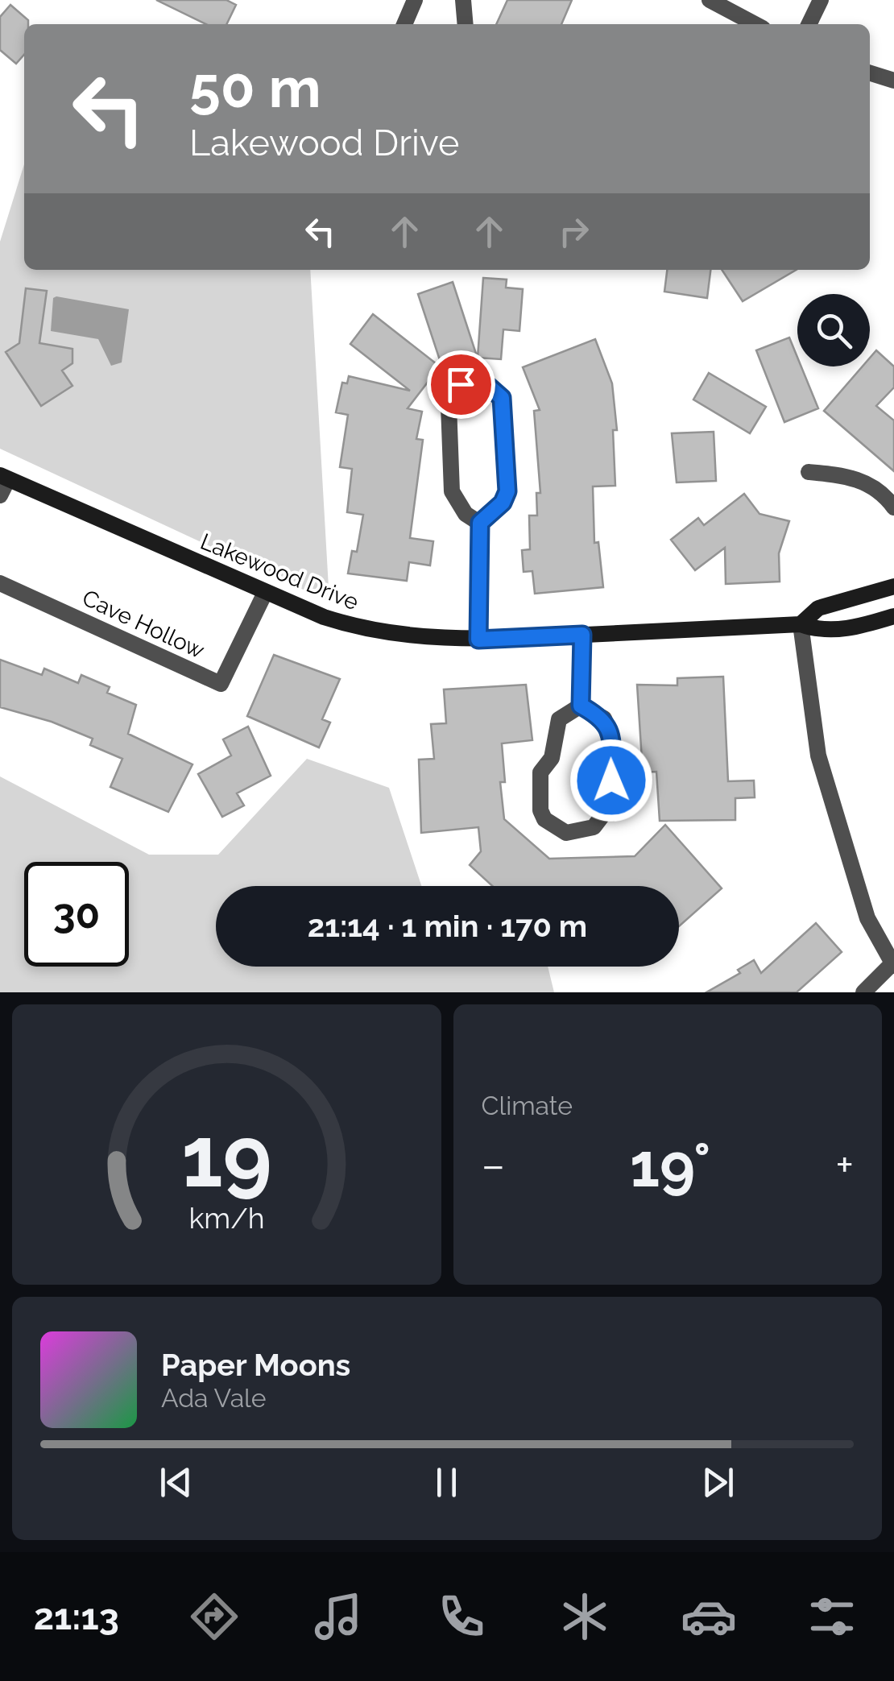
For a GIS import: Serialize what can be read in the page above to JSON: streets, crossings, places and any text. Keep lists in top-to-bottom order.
{
  "streets": {
    "street": ["Lakewood Drive", "Cave Hollow"]
  },
  "crossings": [
    ["Lakewood Drive", "Cave Hollow"]
  ],
  "page": {
    "turn": ["50 m", "Lakewood Drive"],
    "limit": "30",
    "trip": "21:14 · 1 min · 170 m",
    "tile": "Climate",
    "heat": ["−", "19°", "+"],
    "song": ["Paper Moons", "Ada Vale"],
    "tabs": "21:13",
    "gauge": ["19", "km/h"]
  }
}
